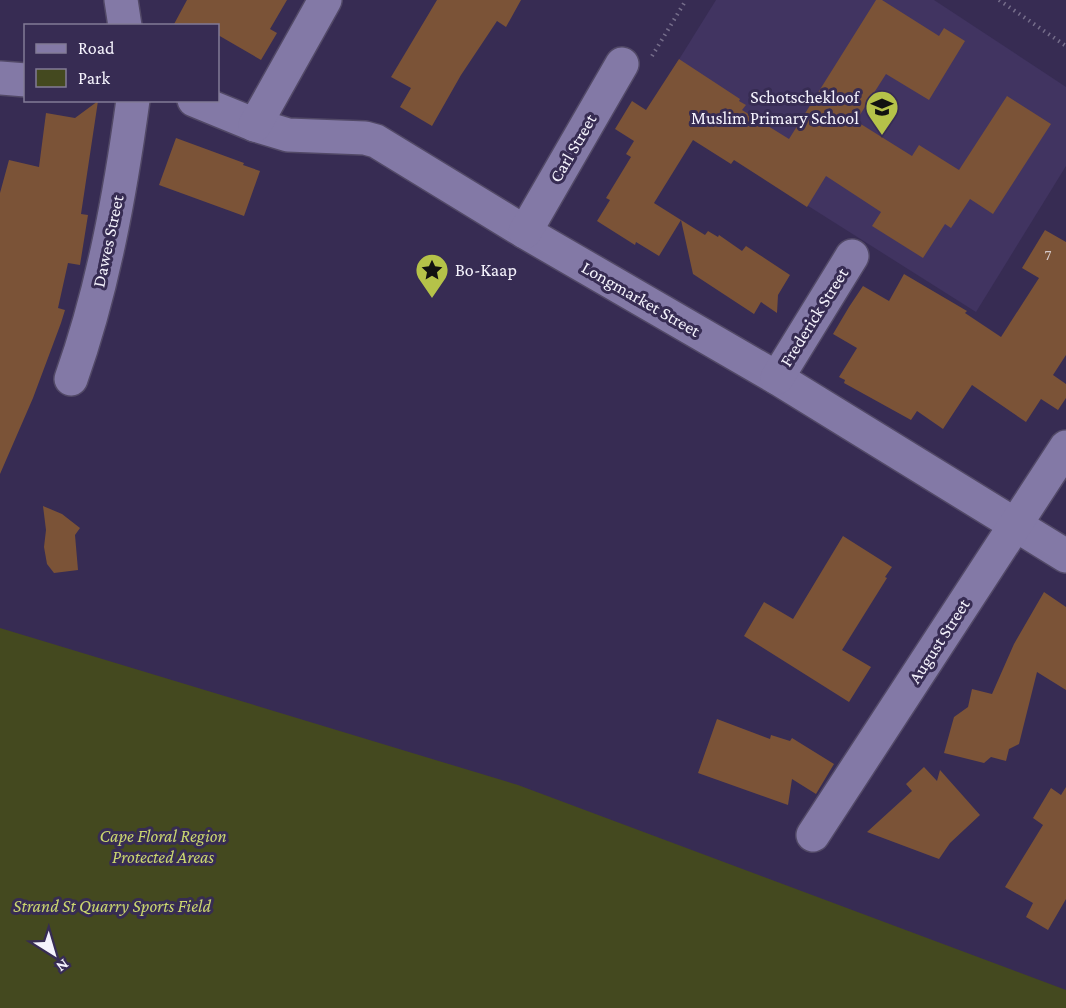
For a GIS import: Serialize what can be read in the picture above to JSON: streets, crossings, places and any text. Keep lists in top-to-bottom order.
{
  "streets": {
    "street": [
      "Carl Street",
      "Dawes Street",
      "Longmarket Street",
      "Frederick Street",
      "August Street"
    ]
  },
  "crossings": [
    ["Carl Street", "Longmarket Street"],
    ["Longmarket Street", "Frederick Street"],
    ["Longmarket Street", "August Street"]
  ],
  "parks": ["Cape Floral Region Protected Areas", "Strand St Quarry Sports Field"],
  "places": {
    "school or university": ["Schotschekloof Muslim Primary School"],
    "place": ["Bo-Kaap"]
  },
  "house_numbers": ["7"],
  "legend": ["Road", "Park"],
  "north": "bottom right"
}
